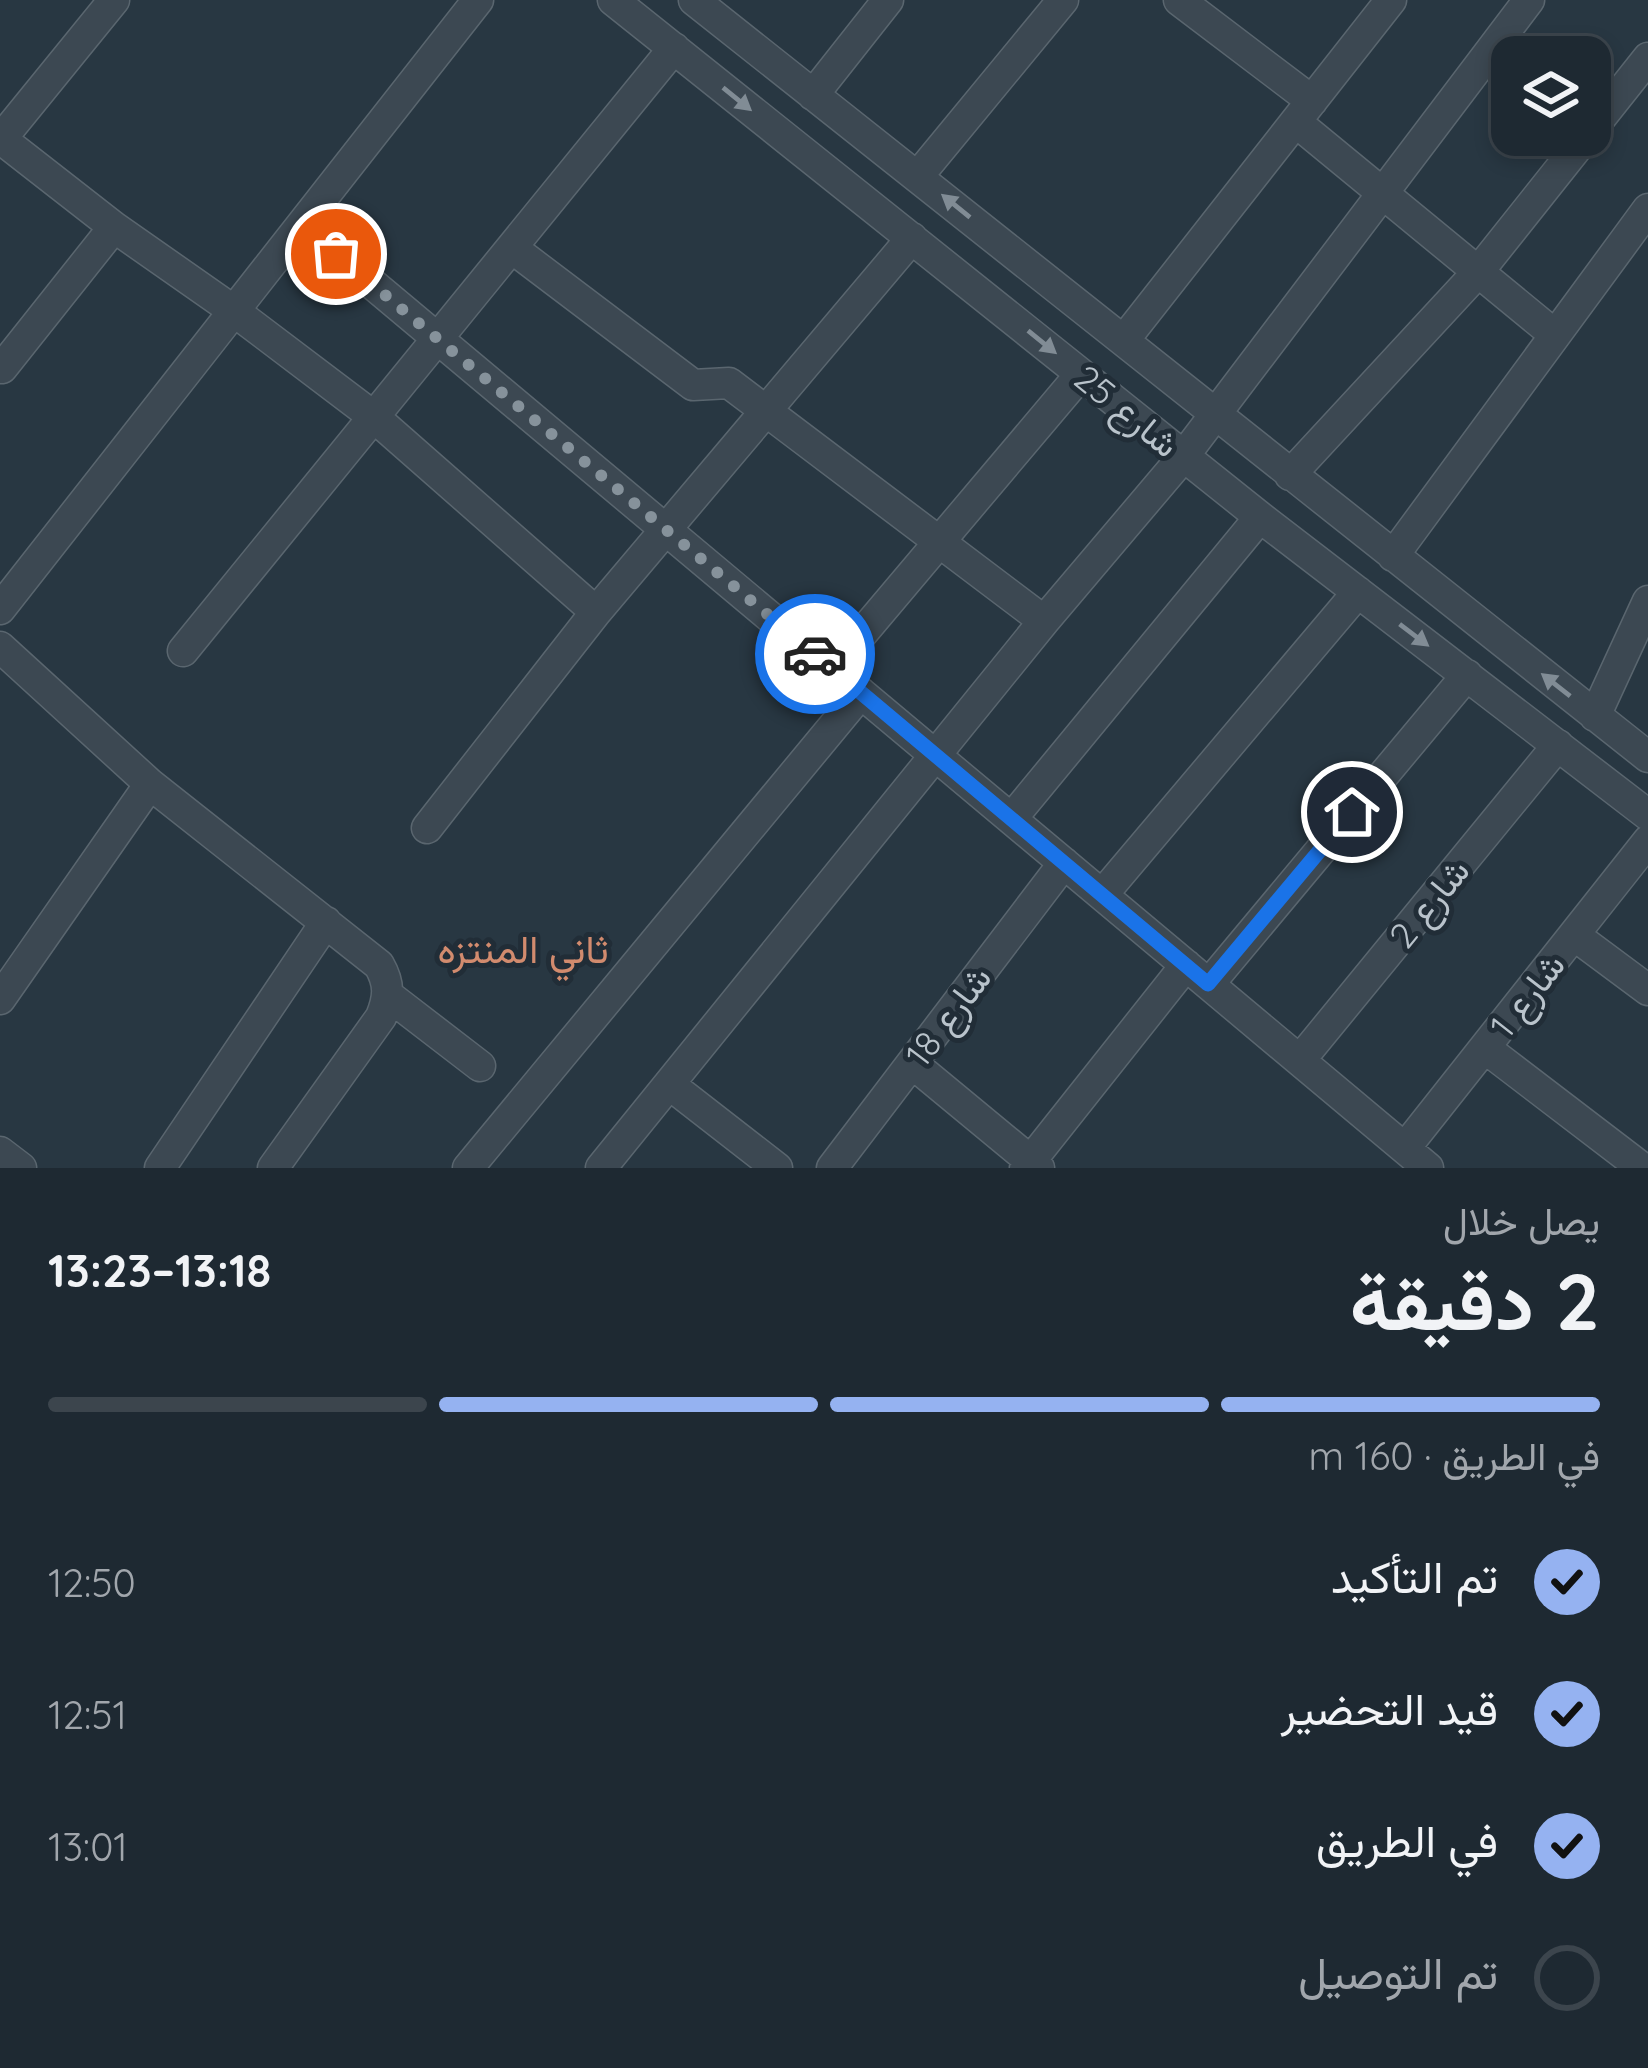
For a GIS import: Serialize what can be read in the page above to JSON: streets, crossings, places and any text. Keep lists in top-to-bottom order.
{
  "streets": {
    "street": [
      "شارع 25",
      "شارع 2",
      "شارع 1",
      "شارع 18"
    ]
  },
  "crossings": [
    ["شارع 25", "شارع 2"]
  ],
  "districts": ["ثاني المنتزه"],
  "page": {
    "heading": ["2 دقيقة", "يصل خلال", "13:18–13:23"],
    "bar": "في الطريق · 160 m",
    "list": [
      ["تم التأكيد", "12:50"],
      ["قيد التحضير", "12:51"],
      ["في الطريق", "13:01"],
      "تم التوصيل"
    ]
  }
}
